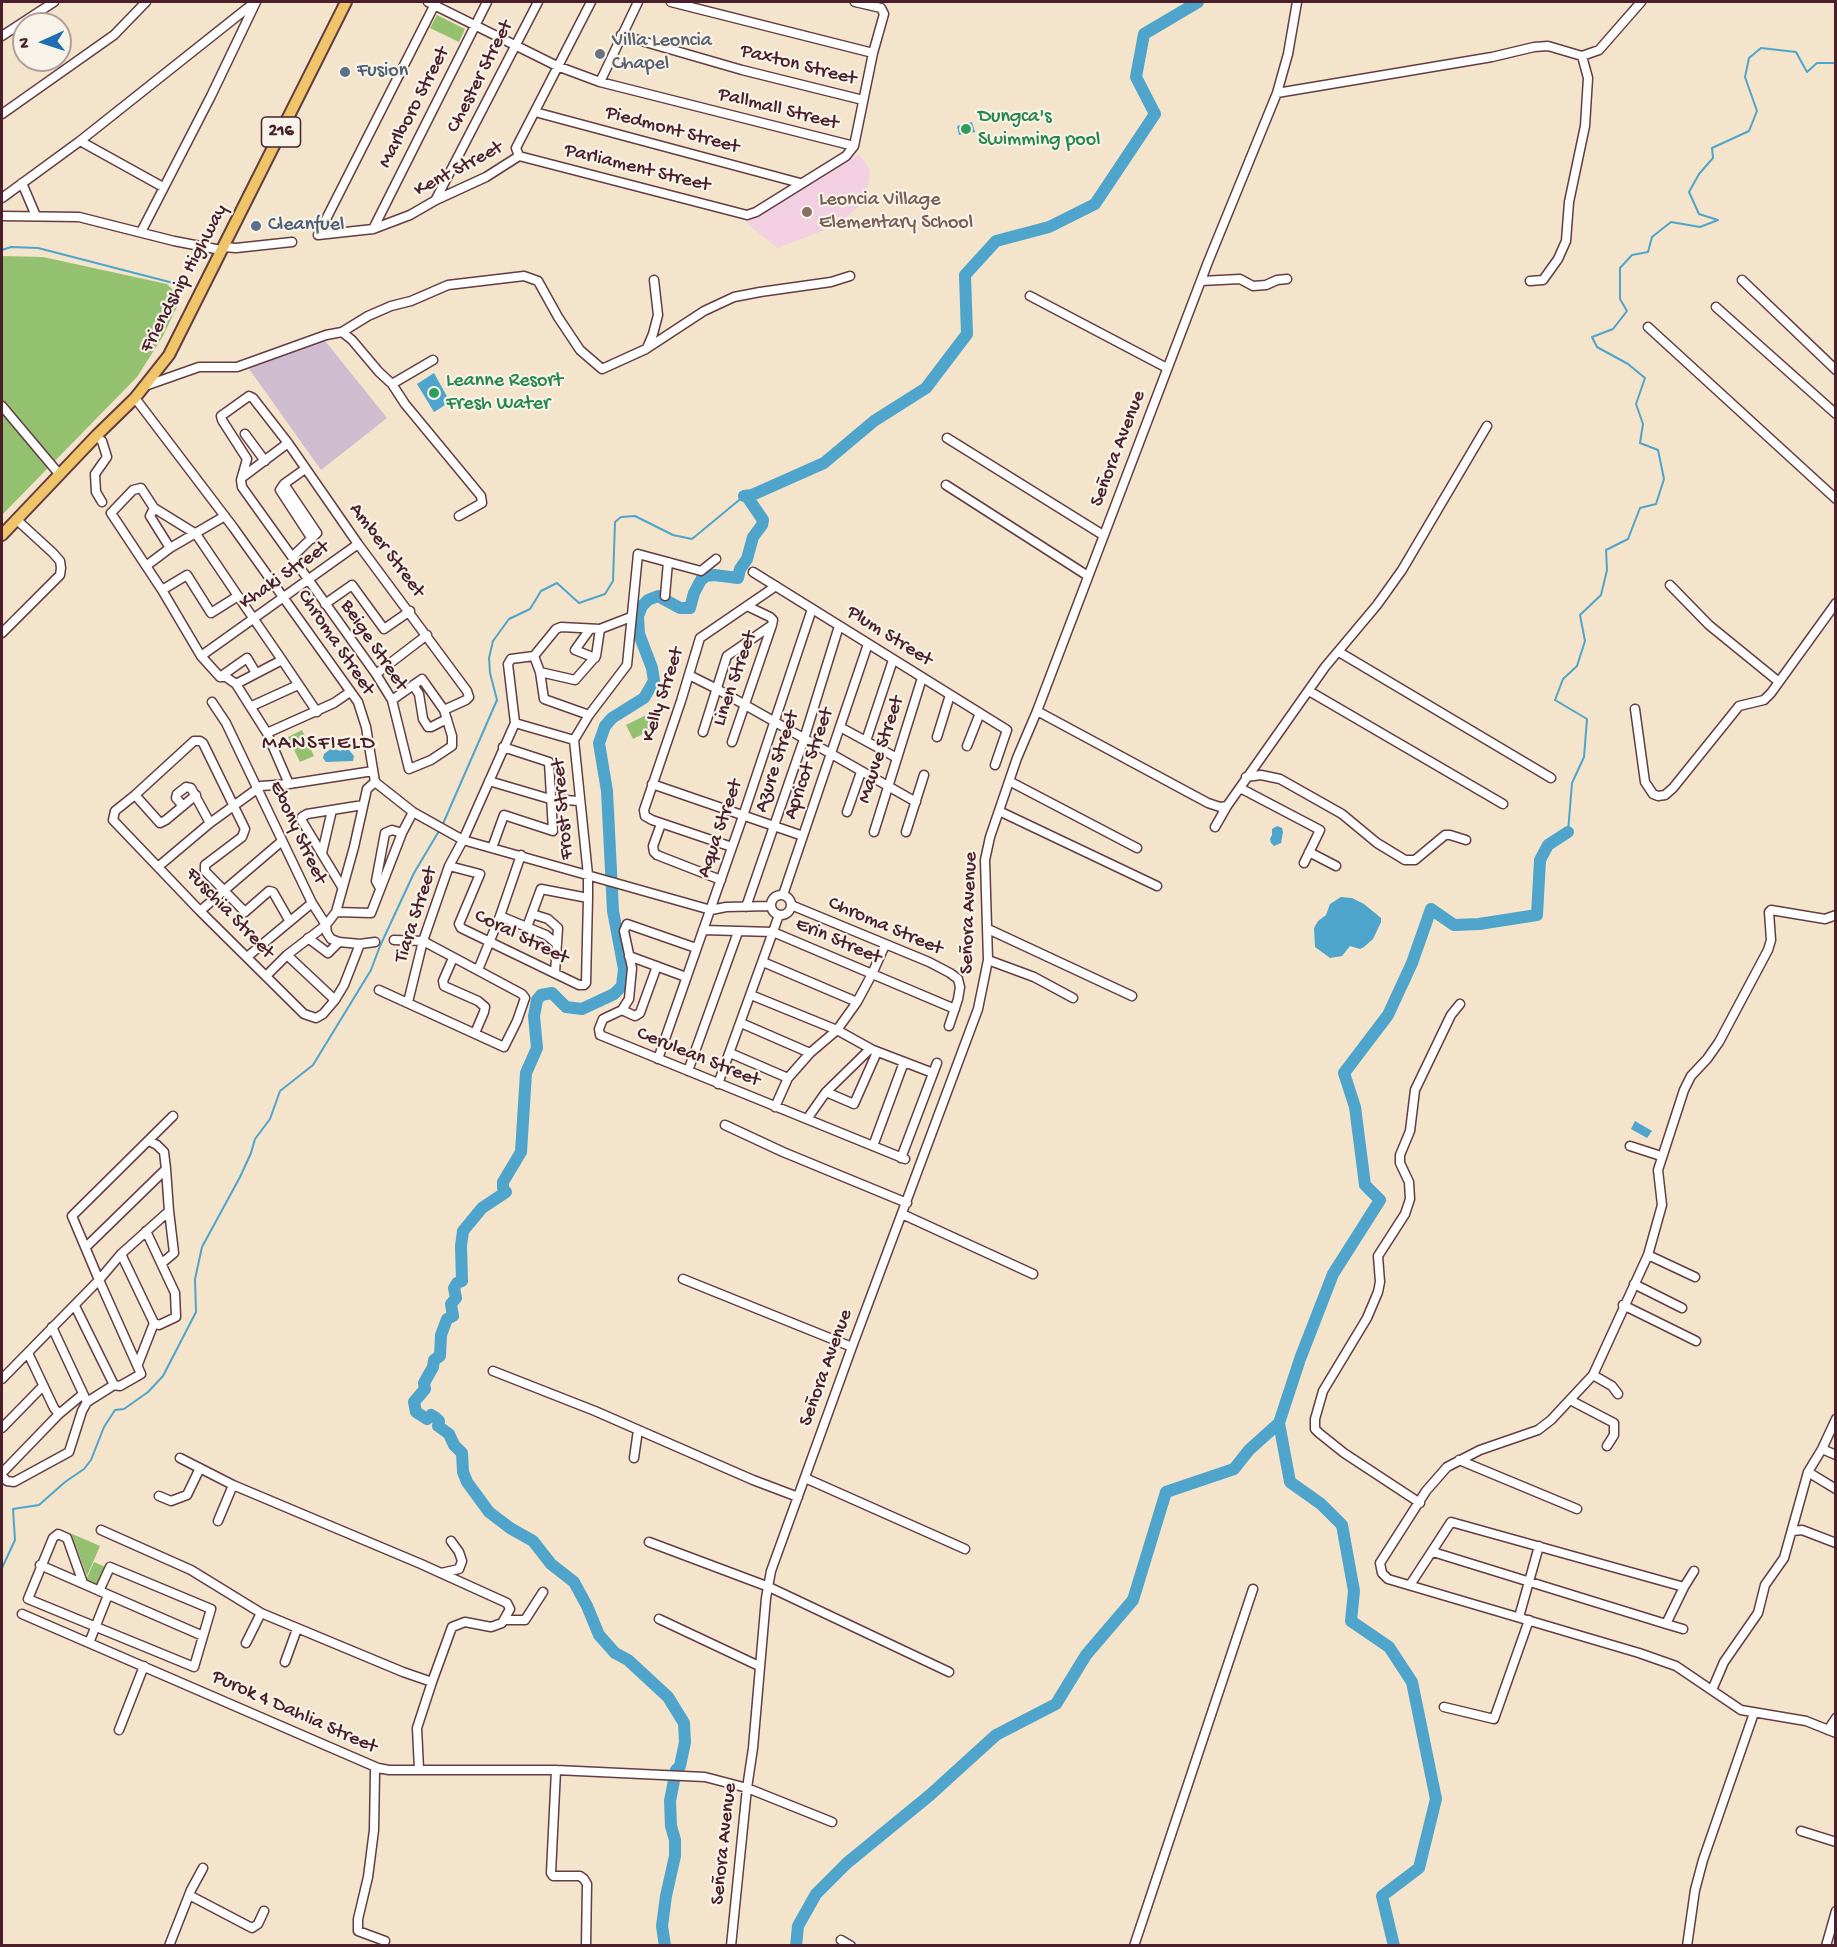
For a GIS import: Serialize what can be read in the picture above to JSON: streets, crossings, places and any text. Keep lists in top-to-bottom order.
{
  "streets": {
    "main road": ["216", "Friendship Highway"],
    "street": [
      "Paxton Street",
      "Chester Street",
      "Marlboro Street",
      "Pallmall Street",
      "Piedmont Street",
      "Parliament Street",
      "Kent Street",
      "Señora Avenue",
      "Amber Street",
      "Khaki Street",
      "Plum Street",
      "Chroma Street",
      "Beige Street",
      "Linen Street",
      "Kelly Street",
      "Mauve Street",
      "Azure Street",
      "Apricot Street",
      "Frost Street",
      "Aqua Street",
      "Ebony Street",
      "Fuschia Street",
      "Tiara Street",
      "Coral Street",
      "Erin Street",
      "Cerulean Street",
      "Purok 4 Dahlia Street"
    ]
  },
  "crossings": [
    ["Chester Street", "Pallmall Street"],
    ["Chester Street", "Kent Street"],
    ["Marlboro Street", "Pallmall Street"],
    ["Marlboro Street", "Kent Street"],
    ["Pallmall Street", "Kent Street"],
    ["Piedmont Street", "Parliament Street"],
    ["Piedmont Street", "Kent Street"],
    ["Parliament Street", "Kent Street"],
    ["Friendship Highway", "Chroma Street"],
    ["Señora Avenue", "Purok 4 Dahlia Street"],
    ["Amber Street", "Khaki Street"],
    ["Amber Street", "Beige Street"],
    ["Khaki Street", "Chroma Street"],
    ["Khaki Street", "Beige Street"],
    ["Plum Street", "Kelly Street"],
    ["Plum Street", "Mauve Street"],
    ["Plum Street", "Azure Street"],
    ["Plum Street", "Apricot Street"],
    ["Plum Street", "Aqua Street"],
    ["Chroma Street", "Apricot Street"],
    ["Chroma Street", "Erin Street"],
    ["Linen Street", "Kelly Street"],
    ["Frost Street", "Coral Street"],
    ["Aqua Street", "Erin Street"],
    ["Aqua Street", "Cerulean Street"],
    ["Tiara Street", "Coral Street"]
  ],
  "districts": ["MANSFIELD"],
  "places": [
    "Villa Leoncia Chapel",
    "Fusion",
    "Dungca's Swimming pool",
    "Leoncia Village Elementary School",
    "Cleanfuel",
    "Leanne Resort Fresh Water"
  ],
  "north": "left"
}
